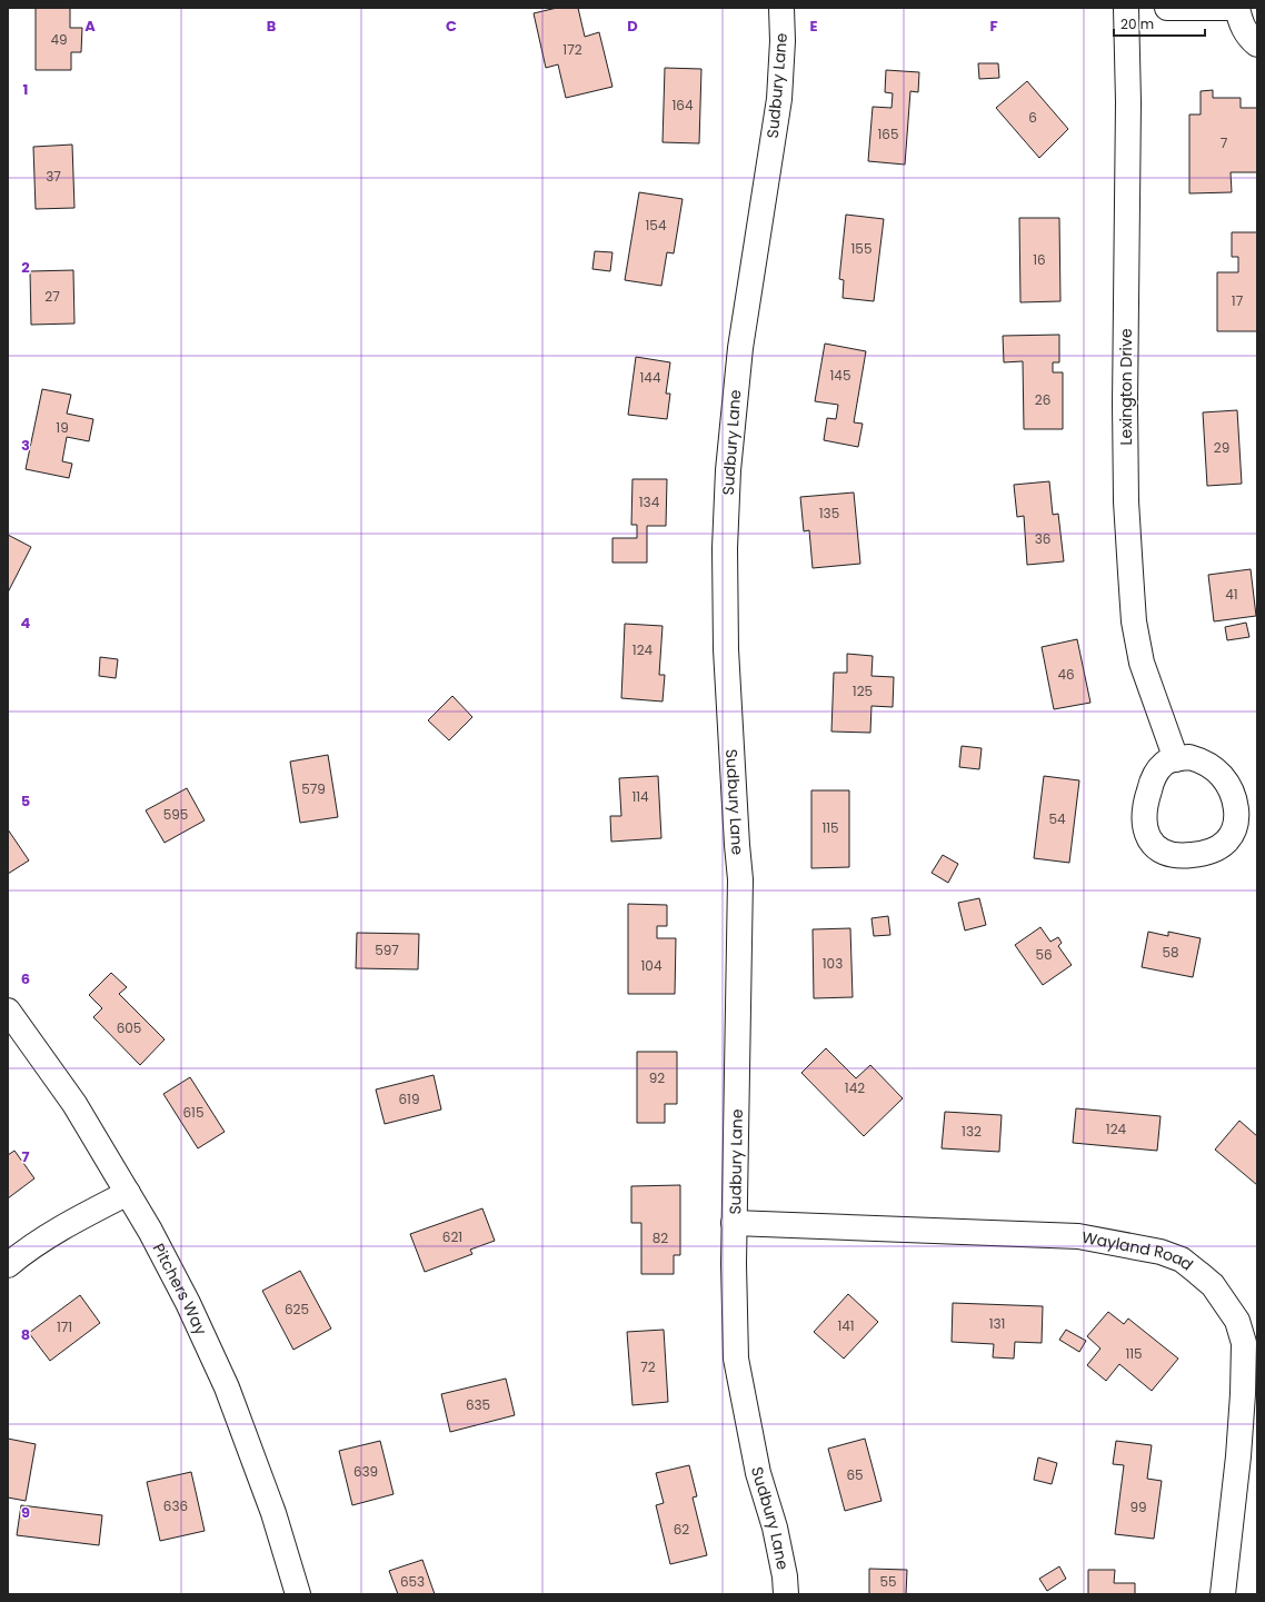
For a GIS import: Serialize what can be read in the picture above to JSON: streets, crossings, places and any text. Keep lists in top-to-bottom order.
{
  "streets": {
    "street": [
      "Sudbury Lane",
      "Lexington Drive",
      "Wayland Road",
      "Pitchers Way"
    ]
  },
  "crossings": [
    ["Sudbury Lane", "Wayland Road"]
  ],
  "house_numbers": [
    "49",
    "172",
    "164",
    "6",
    "165",
    "7",
    "37",
    "154",
    "155",
    "16",
    "27",
    "17",
    "145",
    "144",
    "26",
    "19",
    "29",
    "134",
    "135",
    "36",
    "41",
    "124",
    "46",
    "125",
    "579",
    "114",
    "595",
    "54",
    "115",
    "597",
    "58",
    "56",
    "103",
    "104",
    "605",
    "92",
    "142",
    "619",
    "615",
    "124",
    "132",
    "621",
    "82",
    "625",
    "131",
    "141",
    "171",
    "115",
    "72",
    "635",
    "639",
    "65",
    "636",
    "99",
    "62",
    "653",
    "55"
  ],
  "scale_bar": "20 m",
  "grid": {
    "columns": [
      "A",
      "B",
      "C",
      "D",
      "E",
      "F"
    ],
    "rows": [
      "1",
      "2",
      "3",
      "4",
      "5",
      "6",
      "7",
      "8",
      "9"
    ]
  }
}
